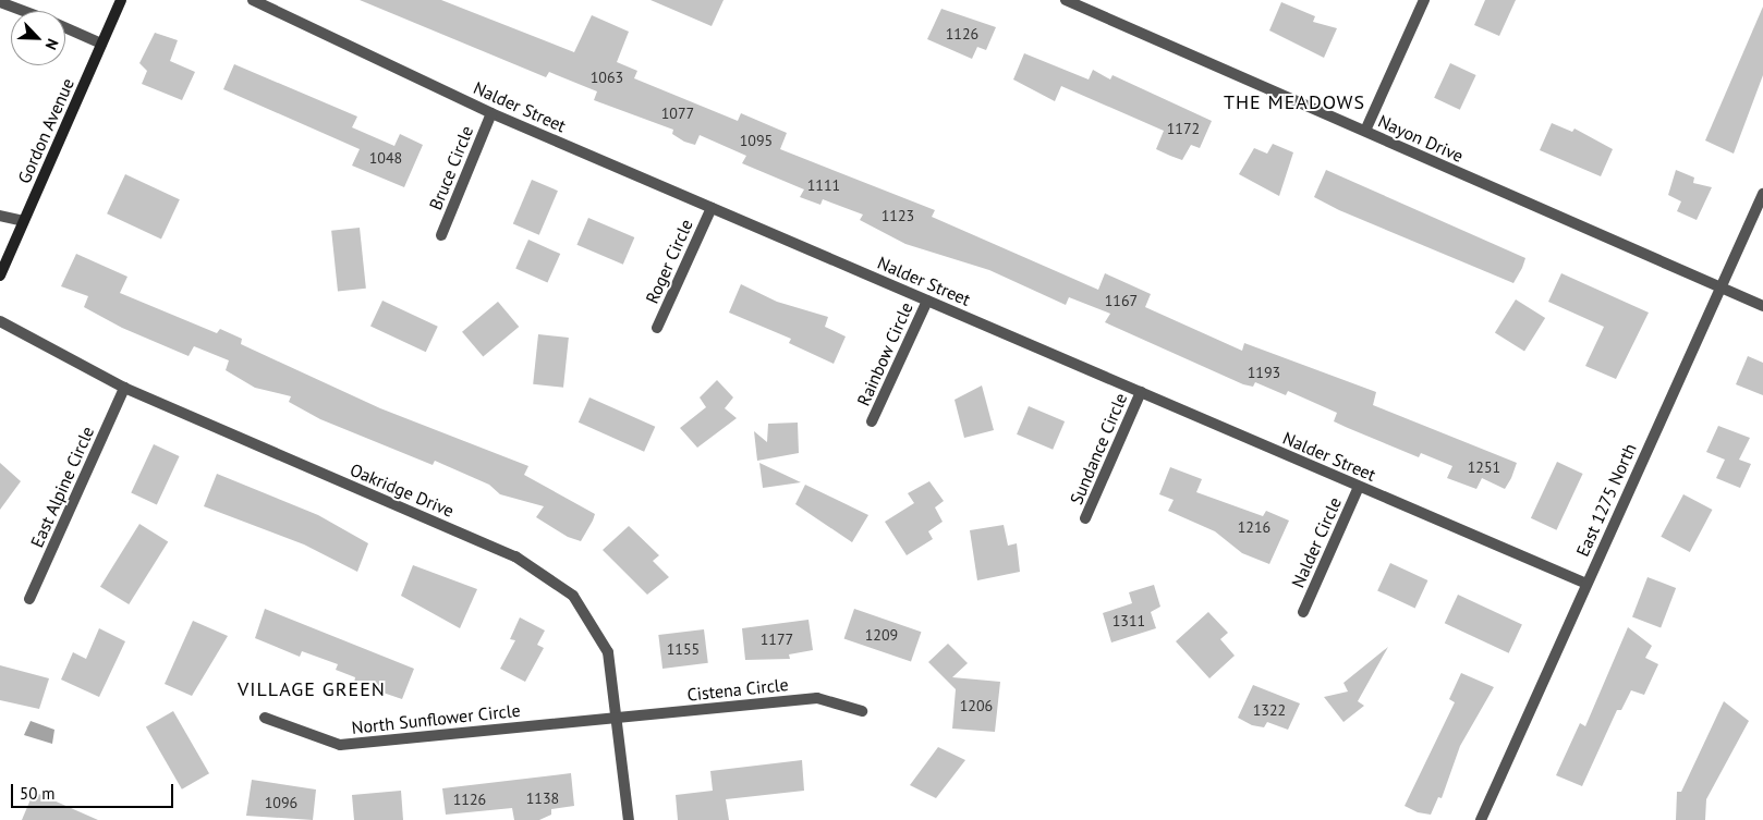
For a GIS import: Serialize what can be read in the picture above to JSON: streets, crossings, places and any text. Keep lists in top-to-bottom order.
{
  "streets": {
    "main road": ["Gordon Avenue"],
    "street": [
      "Nalder Street",
      "Nayon Drive",
      "Bruce Circle",
      "Roger Circle",
      "Rainbow Circle",
      "Sundance Circle",
      "East Alpine Circle",
      "Oakridge Drive",
      "East 1275 North",
      "Nalder Circle",
      "Cistena Circle",
      "North Sunflower Circle"
    ]
  },
  "crossings": [
    ["Nalder Street", "Bruce Circle"],
    ["Nalder Street", "Roger Circle"],
    ["Nalder Street", "Rainbow Circle"],
    ["Nalder Street", "Sundance Circle"],
    ["Nalder Street", "East 1275 North"],
    ["Nalder Street", "Nalder Circle"],
    ["Nayon Drive", "East 1275 North"],
    ["East Alpine Circle", "Oakridge Drive"],
    ["Oakridge Drive", "Cistena Circle"],
    ["Oakridge Drive", "North Sunflower Circle"],
    ["Cistena Circle", "North Sunflower Circle"]
  ],
  "districts": ["THE MEADOWS", "VILLAGE GREEN"],
  "house_numbers": [
    "1126",
    "1063",
    "1077",
    "1172",
    "1095",
    "1048",
    "1111",
    "1123",
    "1167",
    "1193",
    "1251",
    "1216",
    "1311",
    "1209",
    "1177",
    "1155",
    "1206",
    "1322",
    "1138",
    "1126",
    "1096"
  ],
  "scale_bar": "50 m",
  "north": "bottom right"
}
